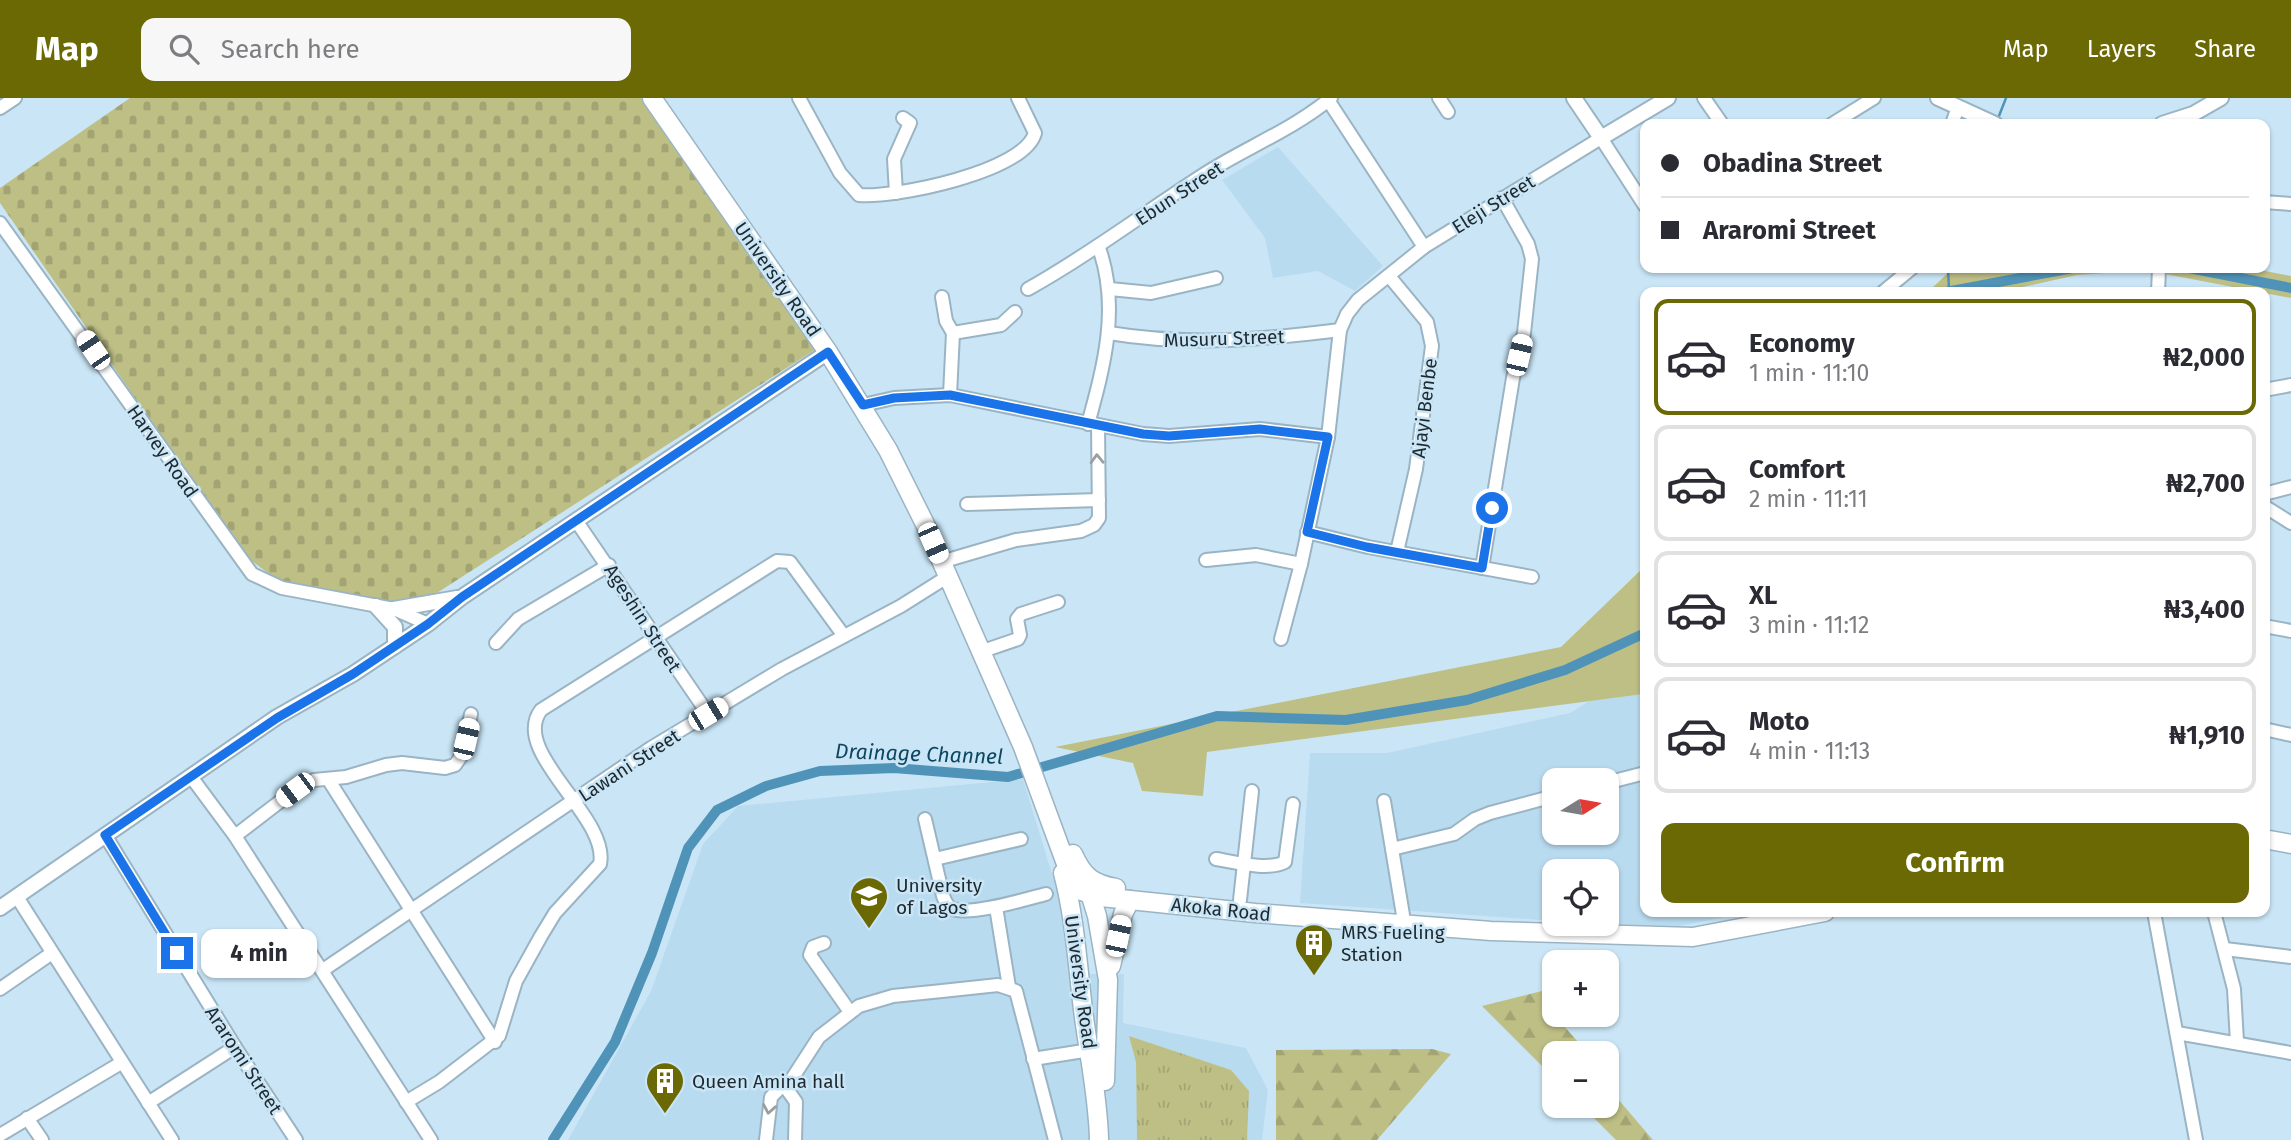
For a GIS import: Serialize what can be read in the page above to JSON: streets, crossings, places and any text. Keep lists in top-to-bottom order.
{
  "streets": {
    "main road": ["University Road", "Akoka Road"],
    "street": [
      "Ebun Street",
      "Eleji Street",
      "Musuru Street",
      "Ajayi Benbe",
      "Harvey Road",
      "Ageshin Street",
      "Lawani Street",
      "Araromi Street"
    ]
  },
  "crossings": [
    ["Eleji Street", "Musuru Street"],
    ["Eleji Street", "Ajayi Benbe"],
    ["University Road", "Lawani Street"],
    ["University Road", "Akoka Road"],
    ["Ageshin Street", "Lawani Street"]
  ],
  "water": ["Drainage Channel"],
  "places": {
    "school or university": ["University of Lagos"],
    "building": ["MRS Fueling Station", "Queen Amina hall"]
  },
  "north": "right",
  "page": {
    "header": "Map",
    "search": "Search here",
    "nav": ["Map", "Layers", "Share"],
    "banner": ["Obadina Street", "Araromi Street"],
    "list": [
      {
        "name": "Economy",
        "note": "1 min · 11:10",
        "value": "₦2,000"
      },
      {
        "name": "Comfort",
        "note": "2 min · 11:11",
        "value": "₦2,700"
      },
      {
        "name": "XL",
        "note": "3 min · 11:12",
        "value": "₦3,400"
      },
      {
        "name": "Moto",
        "note": "4 min · 11:13",
        "value": "₦1,910"
      }
    ],
    "map_buttons": ["+", "−"],
    "buttons": "Confirm",
    "bubble": "4 min"
  }
}
